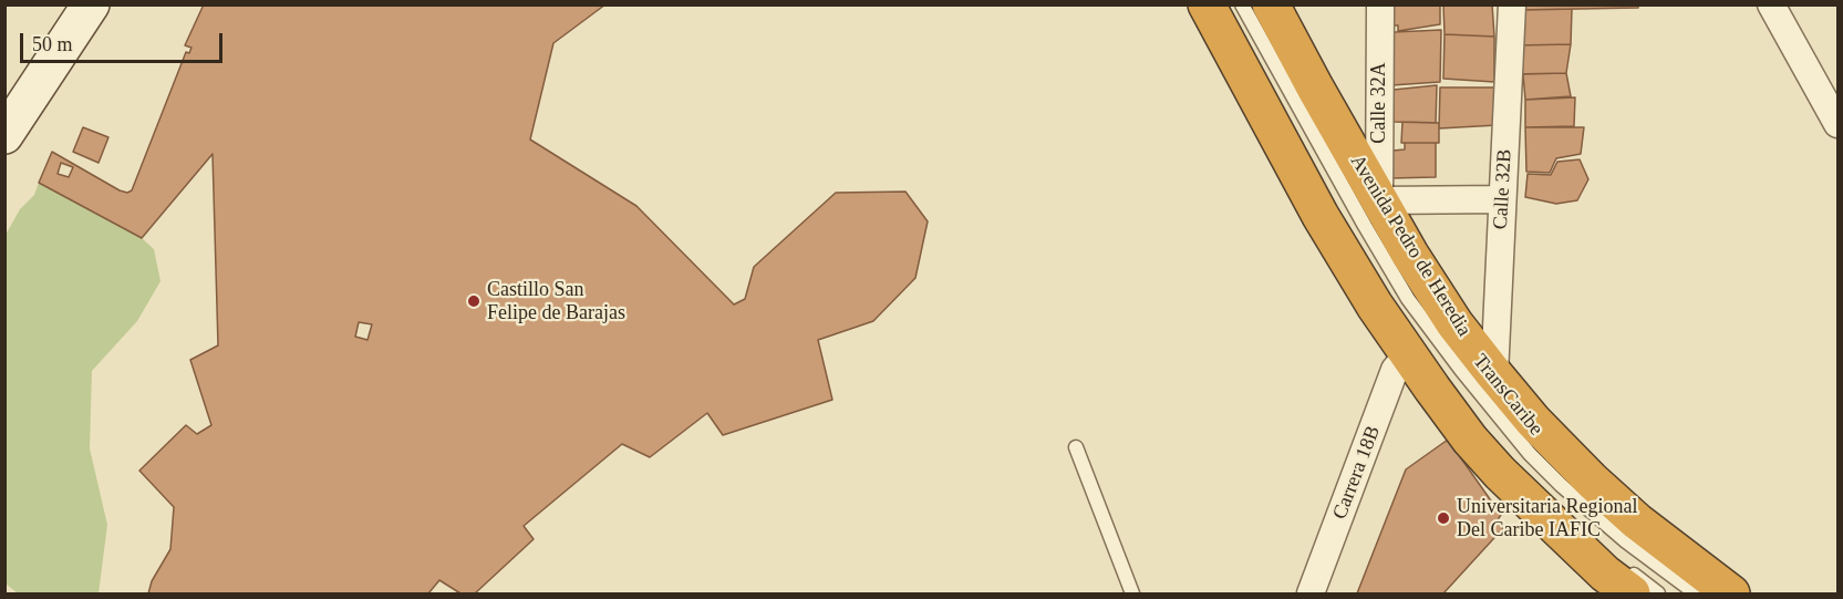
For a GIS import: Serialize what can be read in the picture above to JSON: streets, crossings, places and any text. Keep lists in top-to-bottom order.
{
  "streets": {
    "highway": ["Avenida Pedro de Heredia"],
    "street": ["Calle 32A", "Calle 32B", "Carrera 18B"],
    "lane": ["TransCaribe"]
  },
  "crossings": [
    ["Calle 32A", "Avenida Pedro de Heredia"],
    ["Calle 32B", "Avenida Pedro de Heredia"]
  ],
  "places": ["Castillo San Felipe de Barajas", "Universitaria Regional Del Caribe IAFIC"],
  "scale_bar": "50 m"
}
